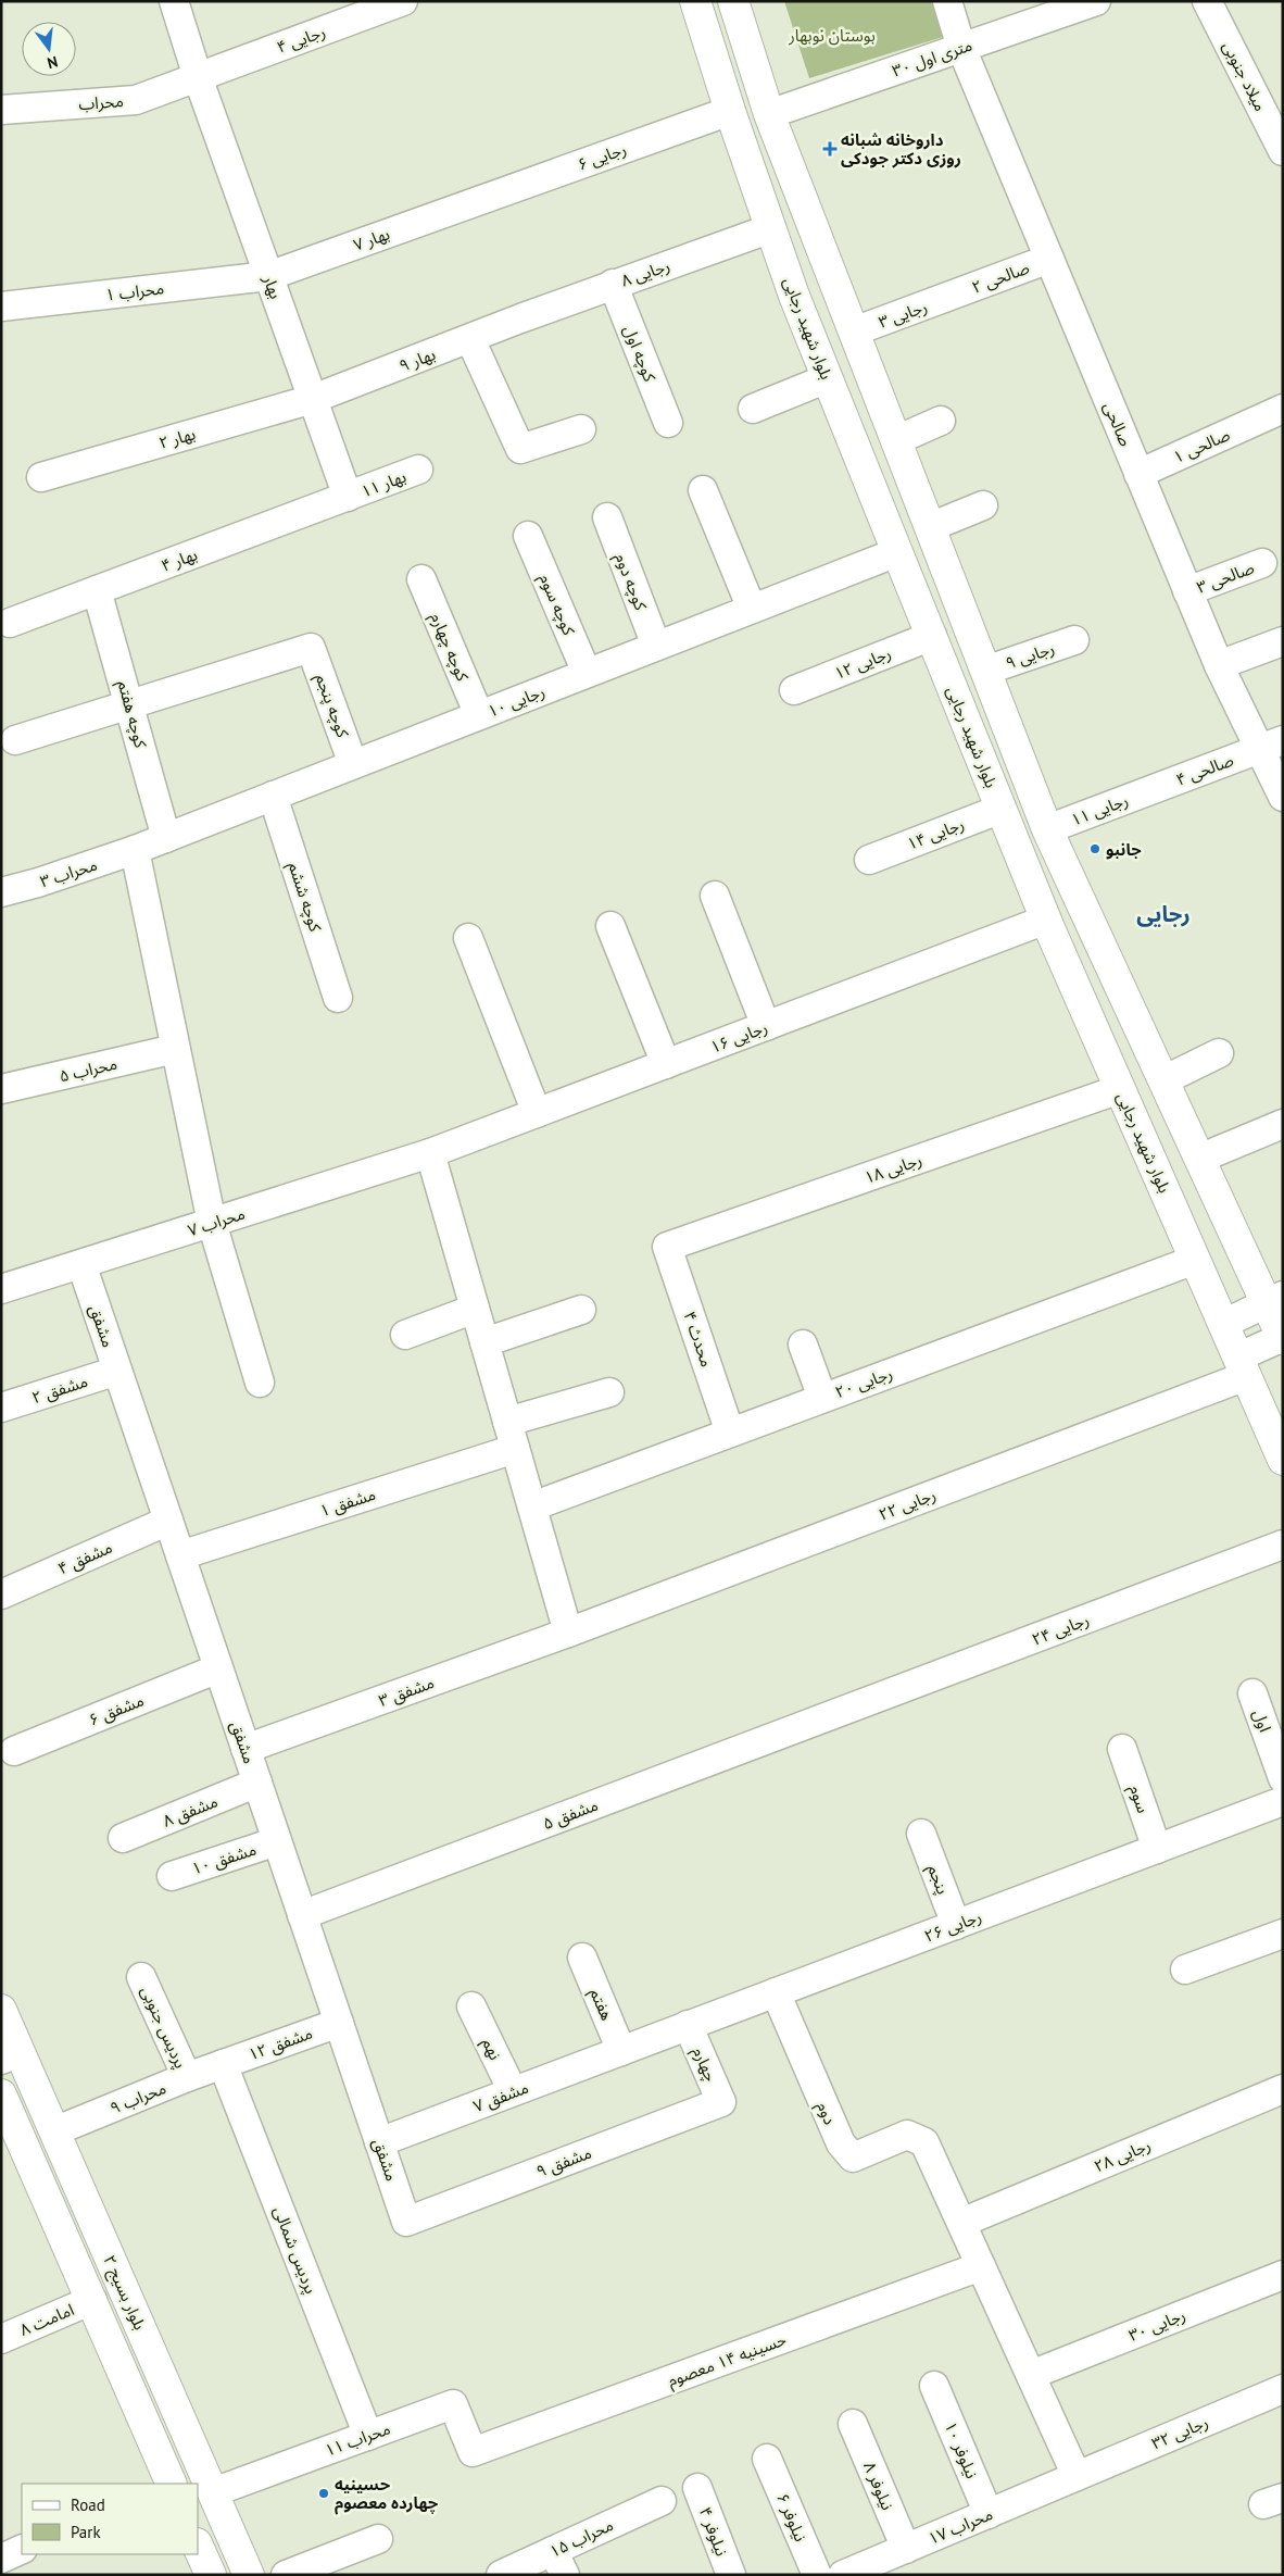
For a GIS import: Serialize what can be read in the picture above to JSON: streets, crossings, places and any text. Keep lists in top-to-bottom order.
{
  "streets": {
    "main road": ["بلوار شهید رجایی", "بلوار بسیج ۲"],
    "street": [
      "رجایی ۴",
      "۳۰ متری اول",
      "میلاد جنوبی",
      "محراب",
      "رجایی ۶",
      "بهار ۷",
      "رجایی ۸",
      "صالحی ۲",
      "بهار",
      "محراب ۱",
      "رجایی ۳",
      "کوچه اول",
      "بهار ۹",
      "صالحی",
      "بهار ۲",
      "صالحی ۱",
      "بهار ۱۱",
      "بهار ۴",
      "صالحی ۳",
      "کوچه دوم",
      "کوچه سوم",
      "کوچه چهارم",
      "رجایی ۹",
      "رجایی ۱۲",
      "رجایی ۱۰",
      "کوچه پنجم",
      "کوچه هفتم",
      "صالحی ۴",
      "رجایی ۱۱",
      "رجایی ۱۴",
      "محراب ۳",
      "کوچه ششم",
      "رجایی ۱۶",
      "محراب ۵",
      "رجایی ۱۸",
      "محراب ۷",
      "مشفق",
      "محدث ۴",
      "رجایی ۲۰",
      "مشفق ۲",
      "مشفق ۱",
      "رجایی ۲۲",
      "مشفق ۴",
      "رجایی ۲۴",
      "مشفق ۳",
      "مشفق ۶",
      "اول",
      "سوم",
      "مشفق ۸",
      "مشفق ۵",
      "مشفق ۱۰",
      "پنجم",
      "رجایی ۲۶",
      "هفتم",
      "پردیس جنوبی",
      "مشفق ۱۲",
      "نهم",
      "چهارم",
      "مشفق ۷",
      "محراب ۹",
      "دوم",
      "رجایی ۲۸",
      "مشفق ۹",
      "پردیس شمالی",
      "امامت ۸",
      "رجایی ۳۰",
      "حسینیه ۱۴ معصوم",
      "رجایی ۳۲",
      "محراب ۱۱",
      "نیلوفر ۱۰",
      "نیلوفر ۸",
      "نیلوفر ۶",
      "محراب ۱۷",
      "نیلوفر ۴",
      "محراب ۱۵"
    ]
  },
  "crossings": [
    ["رجایی ۴", "محراب"],
    ["رجایی ۴", "بهار"],
    ["۳۰ متری اول", "صالحی"],
    ["محراب", "بهار"],
    ["رجایی ۶", "بهار ۷"],
    ["رجایی ۶", "بلوار شهید رجایی"],
    ["بهار ۷", "بهار"],
    ["بهار ۷", "محراب ۱"],
    ["رجایی ۸", "بلوار شهید رجایی"],
    ["رجایی ۸", "کوچه اول"],
    ["رجایی ۸", "بهار ۹"],
    ["صالحی ۲", "رجایی ۳"],
    ["صالحی ۲", "صالحی"],
    ["بهار", "محراب ۱"],
    ["بهار", "بهار ۹"],
    ["بهار", "بهار ۲"],
    ["بهار", "بهار ۱۱"],
    ["بهار", "بهار ۴"],
    ["بلوار شهید رجایی", "رجایی ۱۲"],
    ["بلوار شهید رجایی", "رجایی ۱۰"],
    ["بلوار شهید رجایی", "رجایی ۱۴"],
    ["بلوار شهید رجایی", "رجایی ۱۶"],
    ["بلوار شهید رجایی", "رجایی ۱۸"],
    ["بلوار شهید رجایی", "رجایی ۲۰"],
    ["بلوار شهید رجایی", "رجایی ۲۲"],
    ["بهار ۹", "بهار ۲"],
    ["صالحی", "صالحی ۱"],
    ["صالحی", "صالحی ۳"],
    ["صالحی", "صالحی ۴"],
    ["بهار ۱۱", "بهار ۴"],
    ["بهار ۴", "کوچه هفتم"],
    ["کوچه دوم", "رجایی ۱۰"],
    ["کوچه سوم", "رجایی ۱۰"],
    ["کوچه چهارم", "رجایی ۱۰"],
    ["رجایی ۱۰", "کوچه پنجم"],
    ["رجایی ۱۰", "کوچه هفتم"],
    ["رجایی ۱۰", "محراب ۳"],
    ["رجایی ۱۰", "کوچه ششم"],
    ["کوچه پنجم", "کوچه هفتم"],
    ["صالحی ۴", "رجایی ۱۱"],
    ["رجایی ۱۶", "محراب ۷"],
    ["رجایی ۱۸", "محدث ۴"],
    ["محراب ۷", "مشفق"],
    ["مشفق", "مشفق ۲"],
    ["مشفق", "مشفق ۱"],
    ["مشفق", "مشفق ۴"],
    ["مشفق", "مشفق ۳"],
    ["مشفق", "مشفق ۶"],
    ["مشفق", "مشفق ۸"],
    ["مشفق", "مشفق ۵"],
    ["مشفق", "مشفق ۱۰"],
    ["مشفق", "مشفق ۱۲"],
    ["مشفق", "مشفق ۷"],
    ["مشفق", "مشفق ۹"],
    ["محدث ۴", "رجایی ۲۰"],
    ["رجایی ۲۲", "مشفق ۳"],
    ["رجایی ۲۴", "مشفق ۵"],
    ["سوم", "رجایی ۲۶"],
    ["پنجم", "رجایی ۲۶"],
    ["رجایی ۲۶", "هفتم"],
    ["رجایی ۲۶", "چهارم"],
    ["رجایی ۲۶", "مشفق ۷"],
    ["رجایی ۲۶", "دوم"],
    ["هفتم", "مشفق ۷"],
    ["پردیس جنوبی", "محراب ۹"],
    ["مشفق ۱۲", "محراب ۹"],
    ["مشفق ۱۲", "پردیس شمالی"],
    ["نهم", "مشفق ۷"],
    ["چهارم", "مشفق ۹"],
    ["محراب ۹", "پردیس شمالی"],
    ["محراب ۹", "بلوار بسیج ۲"],
    ["دوم", "رجایی ۲۸"],
    ["پردیس شمالی", "محراب ۱۱"],
    ["بلوار بسیج ۲", "امامت ۸"],
    ["بلوار بسیج ۲", "محراب ۱۱"],
    ["حسینیه ۱۴ معصوم", "محراب ۱۱"],
    ["رجایی ۳۲", "محراب ۱۷"],
    ["نیلوفر ۱۰", "محراب ۱۷"],
    ["نیلوفر ۸", "محراب ۱۷"]
  ],
  "districts": ["رجایی"],
  "parks": ["بوستان نوبهار"],
  "places": {
    "health": ["داروخانه شبانه روزی دکتر جودکی"],
    "other": ["جانبو", "حسینیه چهارده معصوم"]
  },
  "legend": ["Road", "Park"],
  "north": "bottom"
}
